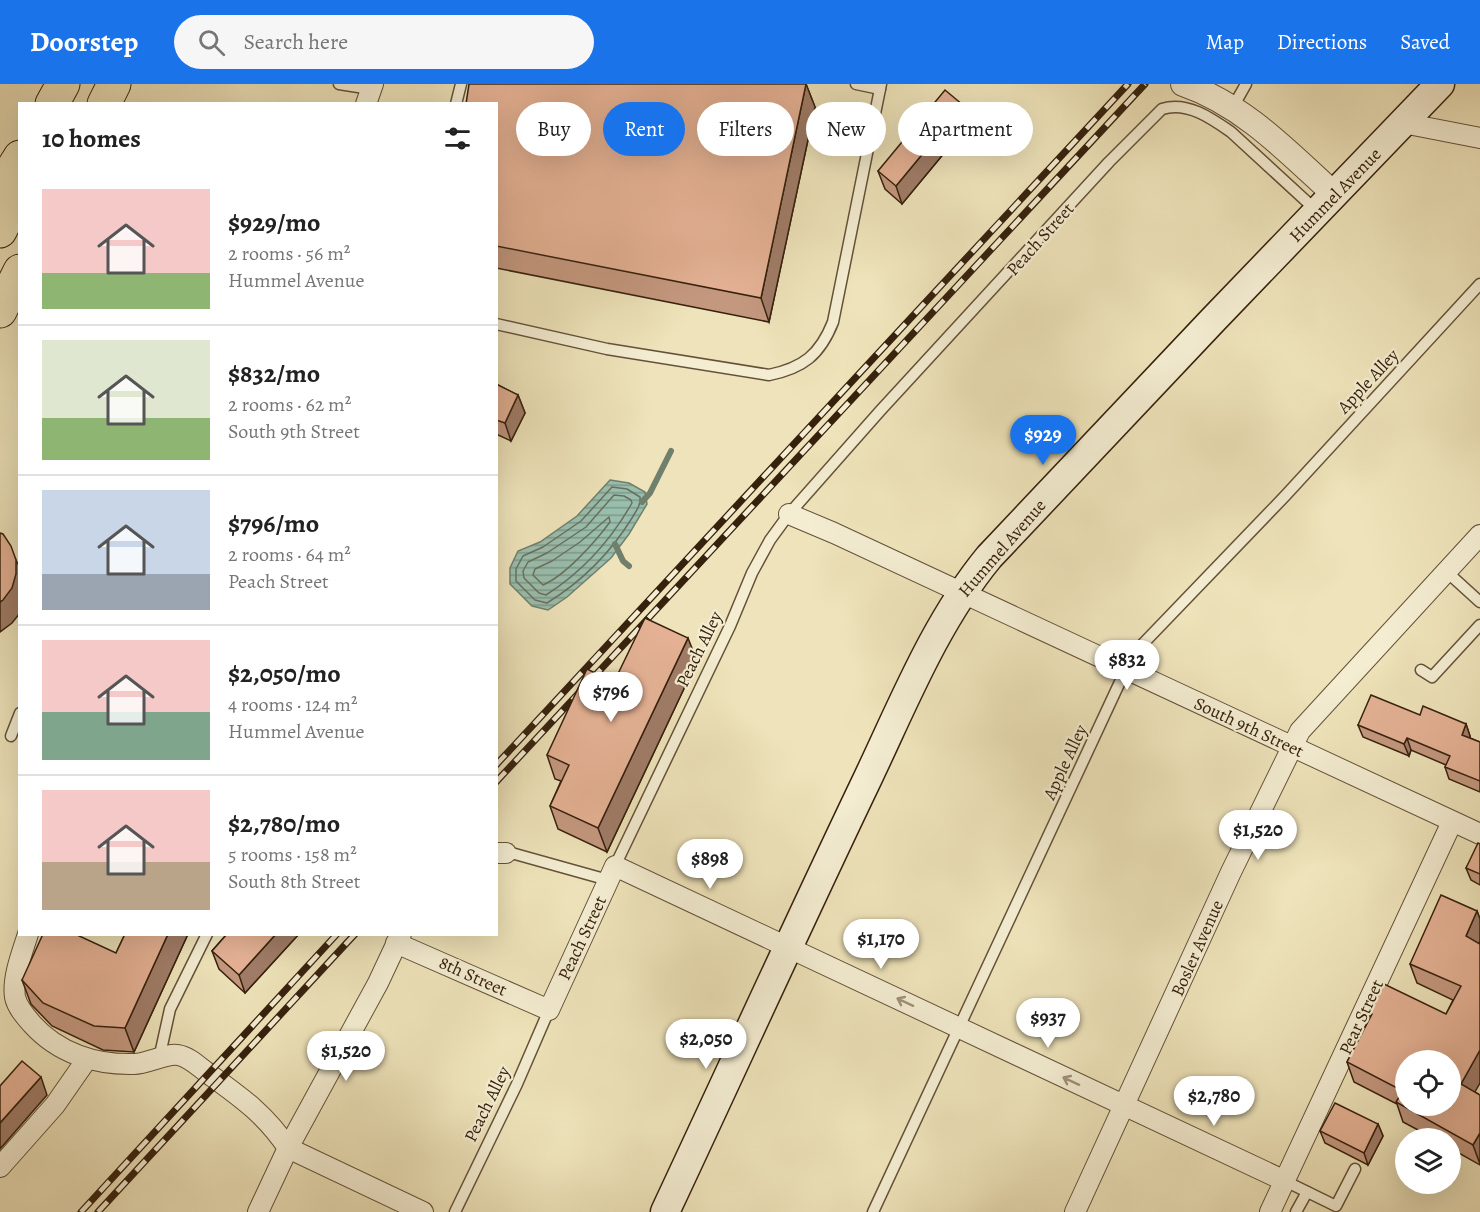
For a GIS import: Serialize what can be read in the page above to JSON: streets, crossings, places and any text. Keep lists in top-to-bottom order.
{
  "streets": {
    "main road": ["Hummel Avenue"],
    "street": [
      "Peach Street",
      "South 9th Street",
      "Bosler Avenue",
      "8th Street",
      "Pear Street"
    ],
    "lane": ["Apple Alley", "Peach Alley"]
  },
  "crossings": [
    ["Hummel Avenue", "Peach Street"],
    ["Hummel Avenue", "South 9th Street"],
    ["Peach Street", "Peach Alley"],
    ["Peach Street", "South 9th Street"],
    ["Peach Street", "8th Street"],
    ["Apple Alley", "South 9th Street"],
    ["Peach Alley", "South 9th Street"],
    ["Peach Alley", "8th Street"],
    ["South 9th Street", "Bosler Avenue"],
    ["South 9th Street", "Pear Street"]
  ],
  "page": {
    "header": "Doorstep",
    "search": "Search here",
    "nav": ["Map", "Directions", "Saved"],
    "chip": [
      "Buy",
      "Rent",
      "Filters",
      "New",
      "Apartment"
    ],
    "heading": "10 homes",
    "list": [
      {
        "name": "$929/mo",
        "note": "2 rooms · 56 m² · Hummel Avenue"
      },
      {
        "name": "$832/mo",
        "note": "2 rooms · 62 m² · South 9th Street"
      },
      {
        "name": "$796/mo",
        "note": "2 rooms · 64 m² · Peach Street"
      },
      {
        "name": "$2,050/mo",
        "note": "4 rooms · 124 m² · Hummel Avenue"
      },
      {
        "name": "$2,780/mo",
        "note": "5 rooms · 158 m² · South 8th Street"
      }
    ],
    "price": [
      "$929",
      "$832",
      "$796",
      "$1,520",
      "$898",
      "$1,170",
      "$937",
      "$2,050",
      "$1,520",
      "$2,780"
    ]
  }
}
